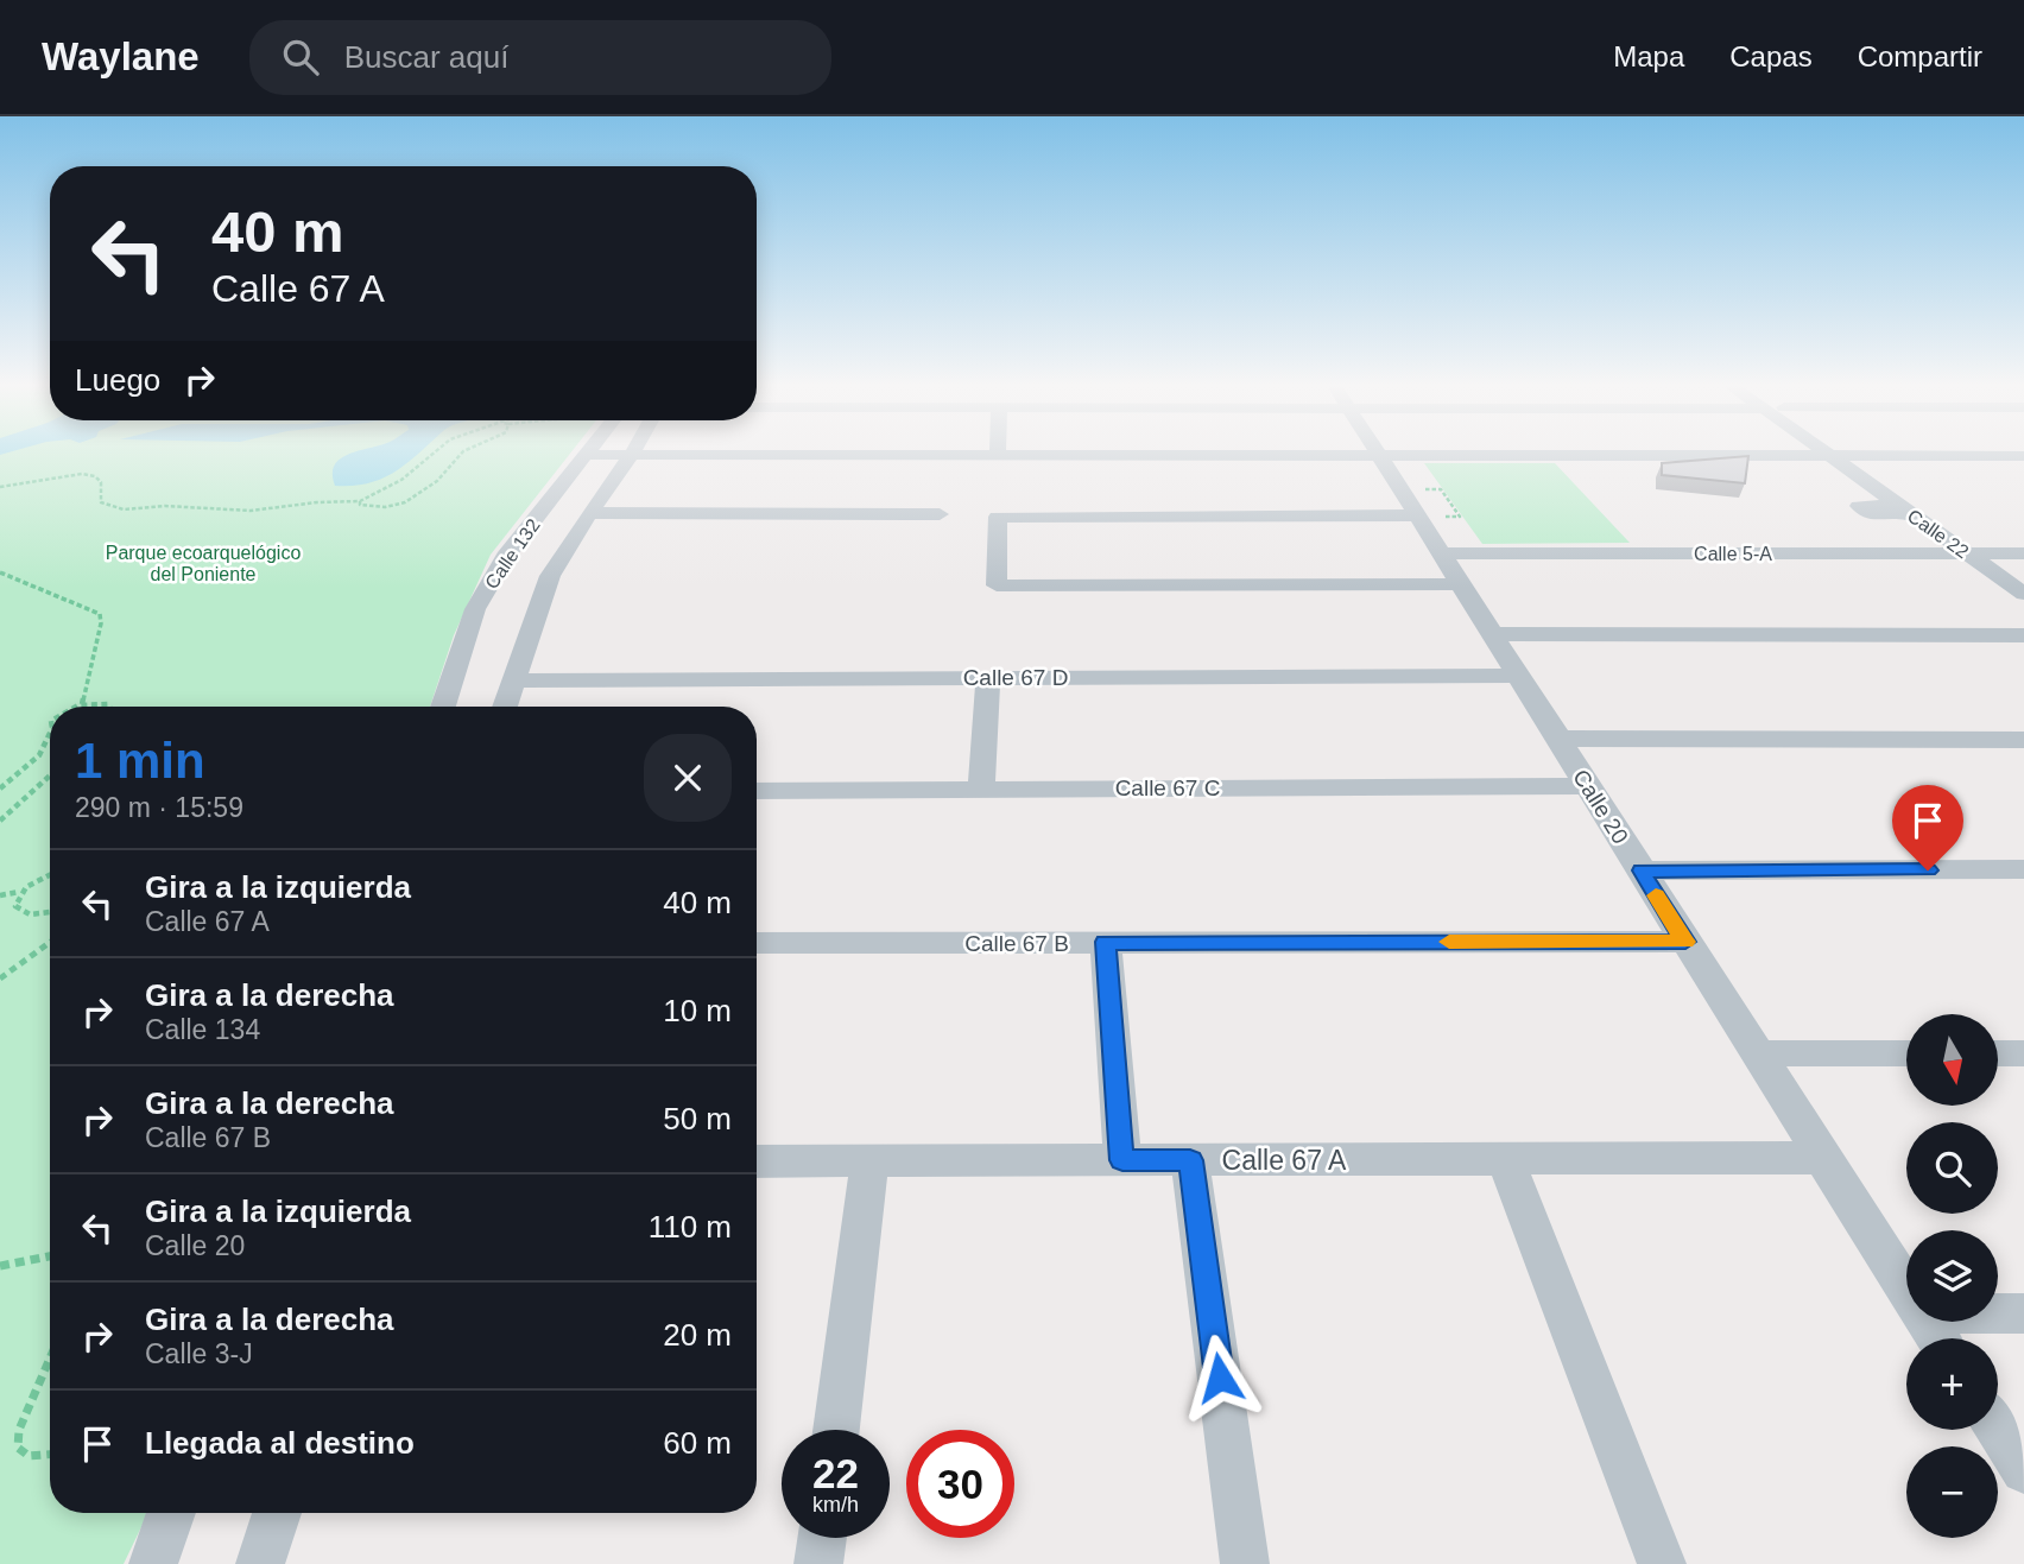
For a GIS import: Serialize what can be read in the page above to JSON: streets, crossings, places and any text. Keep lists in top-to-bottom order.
{
  "streets": {
    "street": [
      "Calle 22",
      "Calle 132",
      "Calle 5-A",
      "Calle 67 D",
      "Calle 67 C",
      "Calle 20",
      "Calle 67 B",
      "Calle 67 A"
    ]
  },
  "crossings": [
    ["Calle 22", "Calle 5-A"],
    ["Calle 132", "Calle 67 D"],
    ["Calle 5-A", "Calle 20"],
    ["Calle 67 D", "Calle 20"],
    ["Calle 67 C", "Calle 20"],
    ["Calle 20", "Calle 67 B"],
    ["Calle 20", "Calle 67 A"]
  ],
  "parks": ["Parque ecoarquelógico del Poniente"],
  "north": "bottom",
  "page": {
    "header": "Waylane",
    "search": "Buscar aquí",
    "nav": ["Mapa", "Capas", "Compartir"],
    "turn": ["40 m", "Calle 67 A"],
    "then": "Luego",
    "heading": ["1 min", "290 m · 15:59"],
    "list": [
      {
        "name": "Gira a la izquierda",
        "note": "Calle 67 A",
        "value": "40 m"
      },
      {
        "name": "Gira a la derecha",
        "note": "Calle 134",
        "value": "10 m"
      },
      {
        "name": "Gira a la derecha",
        "note": "Calle 67 B",
        "value": "50 m"
      },
      {
        "name": "Gira a la izquierda",
        "note": "Calle 20",
        "value": "110 m"
      },
      {
        "name": "Gira a la derecha",
        "note": "Calle 3-J",
        "value": "20 m"
      },
      {
        "name": "Llegada al destino",
        "value": "60 m"
      }
    ],
    "map_buttons": ["+", "−"],
    "speed": "22 km/h",
    "limit": "30"
  }
}
